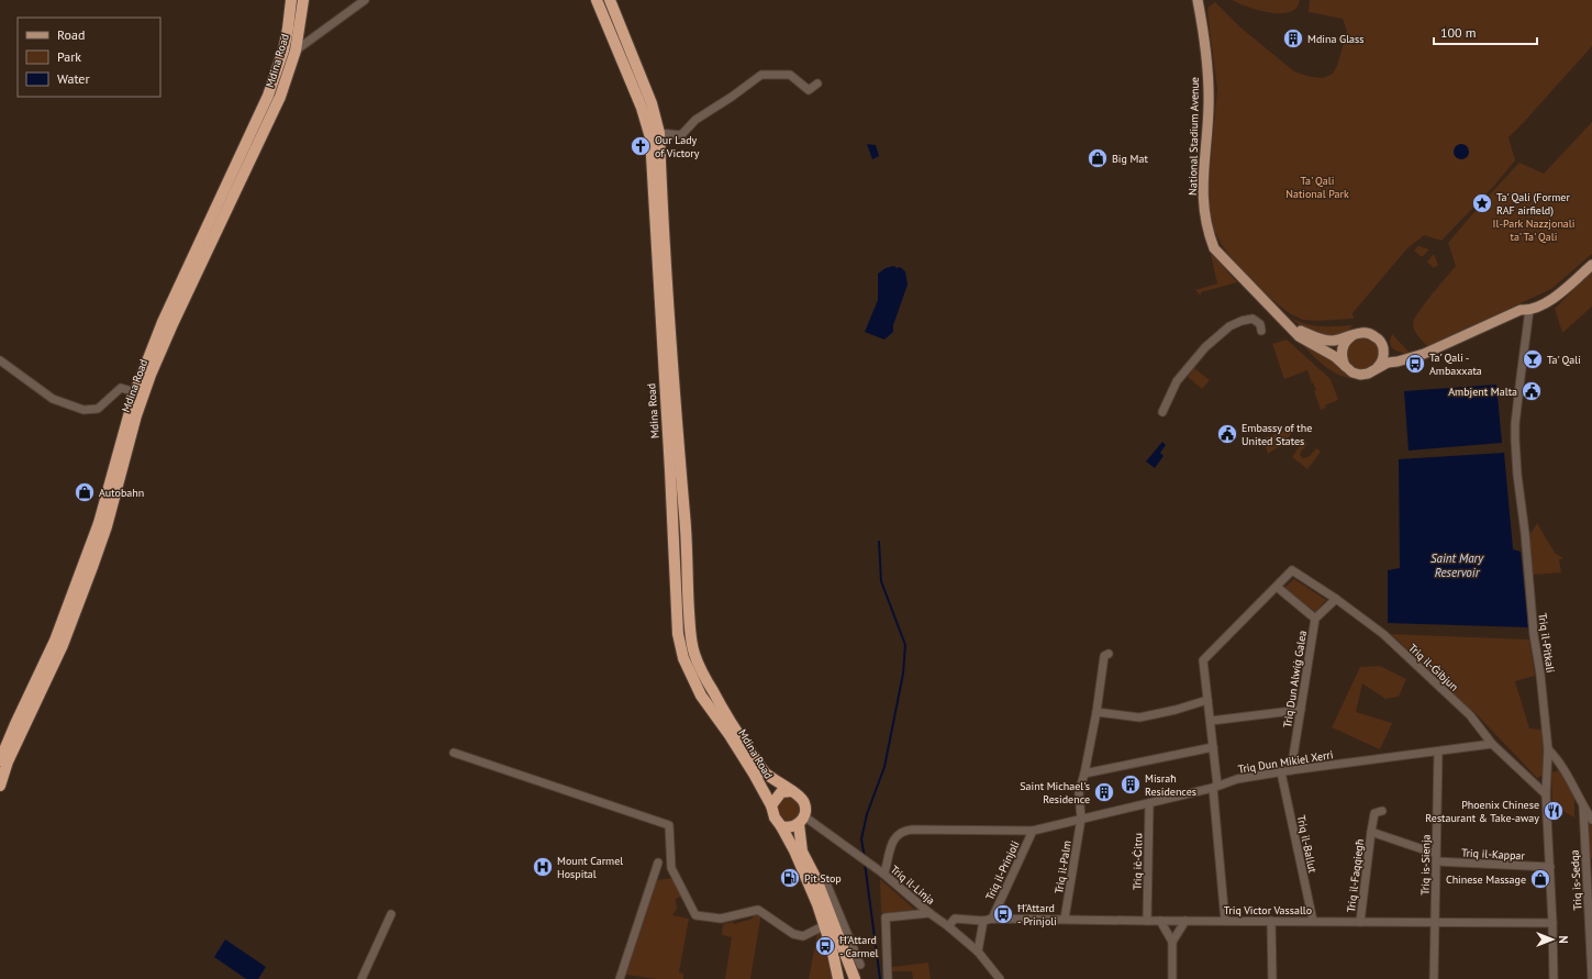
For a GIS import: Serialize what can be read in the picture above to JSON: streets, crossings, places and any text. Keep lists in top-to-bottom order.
{
  "streets": {
    "highway": ["Mdina Road"],
    "main road": ["National Stadium Avenue"],
    "street": [
      "Triq il-Pitkali",
      "Triq il-Ġibjun",
      "Triq Dun Alwiġ Galea",
      "Triq Dun Mikiel Xerri",
      "Triq il-Ballut",
      "Triq il-Kappar",
      "Triq iċ-Ċitru",
      "Triq is-Sienja",
      "Triq il-Palm",
      "Triq il-Prinjoli",
      "Triq il-Faqqiegħ",
      "Triq is-Sedqa",
      "Triq il-Linja",
      "Triq Victor Vassallo"
    ]
  },
  "crossings": [
    ["Mdina Road", "Triq il-Linja"],
    ["Triq il-Pitkali", "Triq il-Ġibjun"],
    ["Triq il-Pitkali", "Triq il-Kappar"],
    ["Triq il-Pitkali", "Triq Victor Vassallo"],
    ["Triq il-Ġibjun", "Triq Dun Alwiġ Galea"],
    ["Triq il-Ġibjun", "Triq Dun Mikiel Xerri"],
    ["Triq Dun Alwiġ Galea", "Triq Dun Mikiel Xerri"],
    ["Triq Dun Mikiel Xerri", "Triq il-Ballut"],
    ["Triq Dun Mikiel Xerri", "Triq iċ-Ċitru"],
    ["Triq Dun Mikiel Xerri", "Triq is-Sienja"],
    ["Triq Dun Mikiel Xerri", "Triq il-Palm"],
    ["Triq Dun Mikiel Xerri", "Triq il-Prinjoli"],
    ["Triq Dun Mikiel Xerri", "Triq il-Linja"],
    ["Triq il-Ballut", "Triq Victor Vassallo"],
    ["Triq il-Kappar", "Triq is-Sienja"],
    ["Triq il-Kappar", "Triq il-Faqqiegħ"],
    ["Triq iċ-Ċitru", "Triq Victor Vassallo"],
    ["Triq is-Sienja", "Triq il-Faqqiegħ"],
    ["Triq is-Sienja", "Triq Victor Vassallo"],
    ["Triq il-Palm", "Triq Victor Vassallo"],
    ["Triq il-Prinjoli", "Triq Victor Vassallo"],
    ["Triq il-Faqqiegħ", "Triq Victor Vassallo"],
    ["Triq il-Linja", "Triq Victor Vassallo"]
  ],
  "water": ["Saint Mary Reservoir"],
  "parks": ["Ta' Qali National Park", "Il-Park Nazzjonali ta' Ta' Qali"],
  "places": {
    "building": ["Mdina Glass", "Misraħ Residences", "Saint Michael's Residence"],
    "church": ["Our Lady of Victory"],
    "shop": ["Big Mat", "Autobahn", "Chinese Massage"],
    "place": ["Ta' Qali (Former RAF airfield)"],
    "bar": ["Ta' Qali"],
    "bus stop": ["Ta' Qali - Ambaxxata", "Ħ'Attard - Prinjoli", "Ħ'Attard - Carmel"],
    "public building": ["Ambjent Malta", "Embassy of the United States"],
    "restaurant": ["Phoenix Chinese Restaurant & Take-away"],
    "hospital": ["Mount Carmel Hospital"],
    "fuel station": ["Pit Stop"]
  },
  "legend": ["Road", "Park", "Water"],
  "scale_bar": "100 m",
  "north": "right"
}
